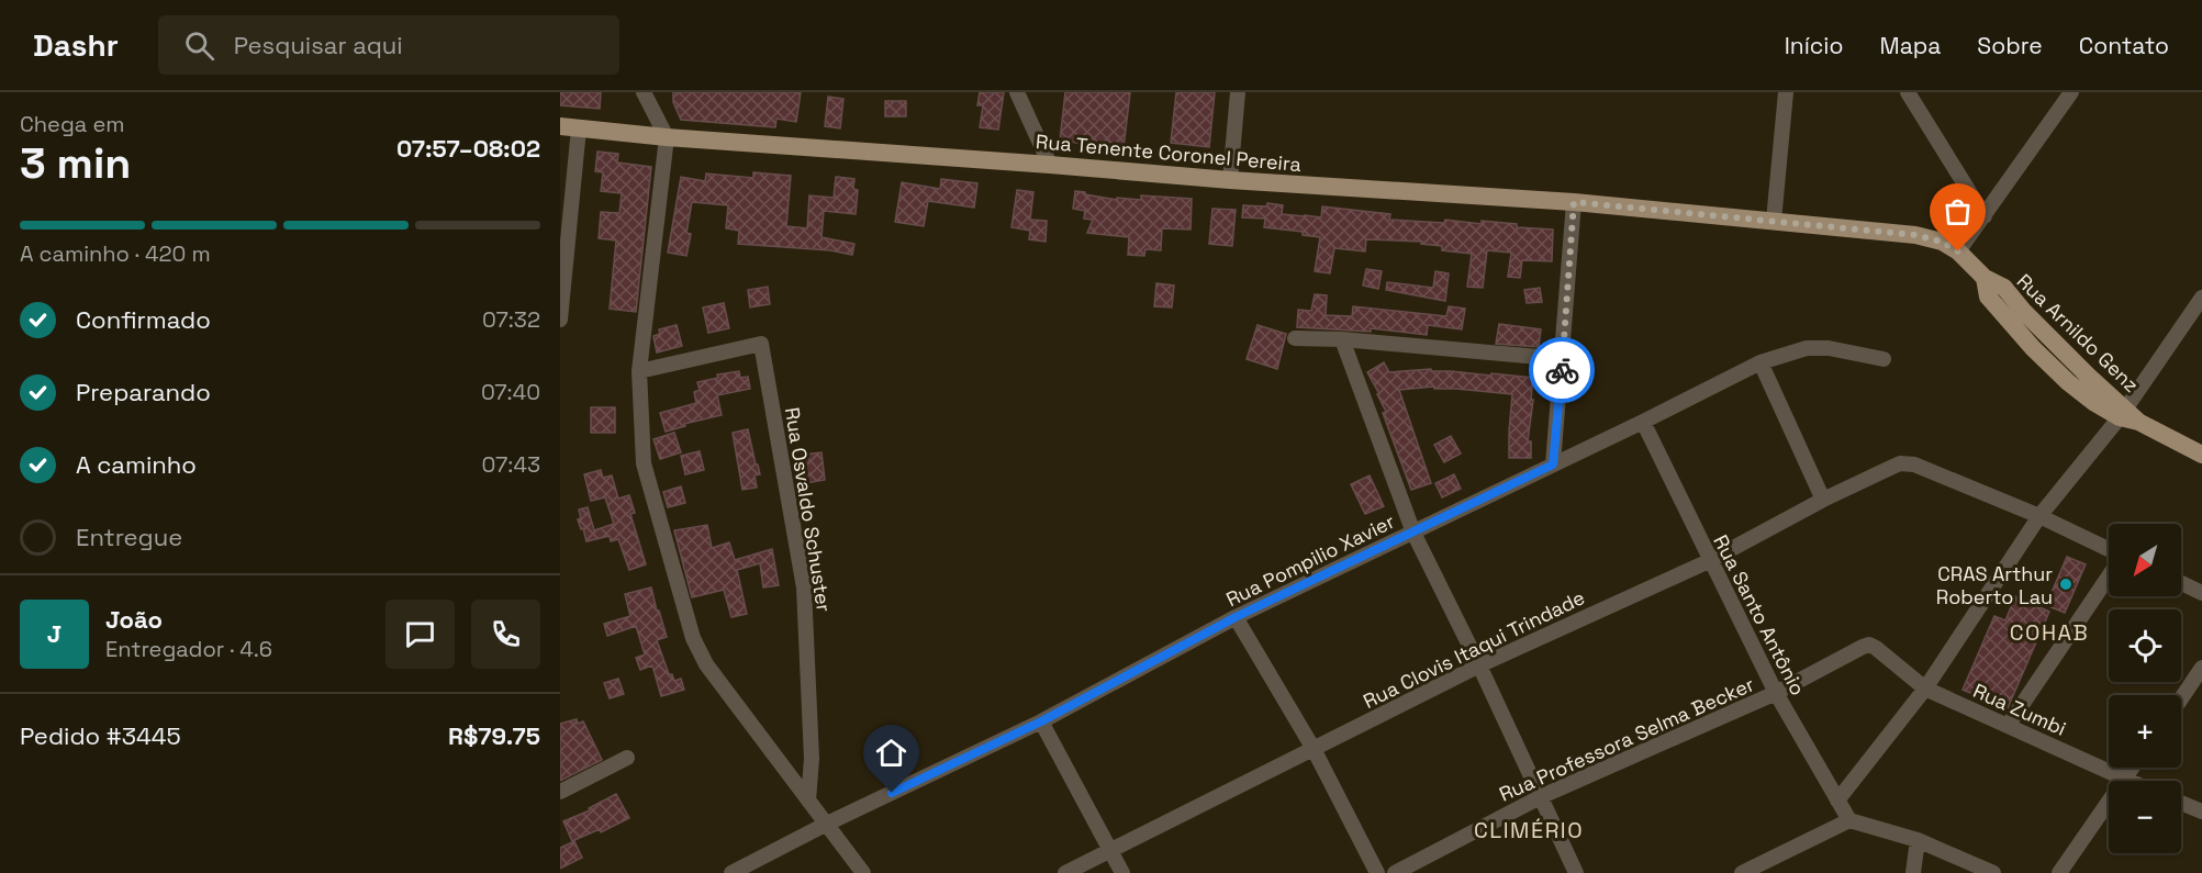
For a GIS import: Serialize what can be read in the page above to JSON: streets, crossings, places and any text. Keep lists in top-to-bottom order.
{
  "streets": {
    "main road": ["Rua Tenente Coronel Pereira", "Rua Arnildo Genz"],
    "street": [
      "Rua Osvaldo Schuster",
      "Rua Pompilio Xavier",
      "Rua Santo Antônio",
      "Rua Clovis Itaqui Trindade",
      "Rua Zumbi",
      "Rua Professora Selma Becker"
    ]
  },
  "crossings": [
    ["Rua Tenente Coronel Pereira", "Rua Arnildo Genz"],
    ["Rua Pompilio Xavier", "Rua Santo Antônio"],
    ["Rua Santo Antônio", "Rua Clovis Itaqui Trindade"],
    ["Rua Santo Antônio", "Rua Professora Selma Becker"],
    ["Rua Zumbi", "Rua Professora Selma Becker"]
  ],
  "districts": ["COHAB", "CLIMÉRIO"],
  "places": ["CRAS Arthur Roberto Lau"],
  "north": "bottom left",
  "page": {
    "header": "Dashr",
    "search": "Pesquisar aqui",
    "nav": [
      "Início",
      "Mapa",
      "Sobre",
      "Contato"
    ],
    "heading": ["3 min", "Chega em", "07:57–08:02"],
    "panel": [
      "João",
      "Entregador · 4.6",
      "Pedido #3445",
      "R$79.75"
    ],
    "bar": "A caminho · 420 m",
    "list": [
      ["Confirmado", "07:32"],
      ["Preparando", "07:40"],
      ["A caminho", "07:43"],
      "Entregue"
    ],
    "map_buttons": ["+", "−"],
    "round": "J"
  }
}
